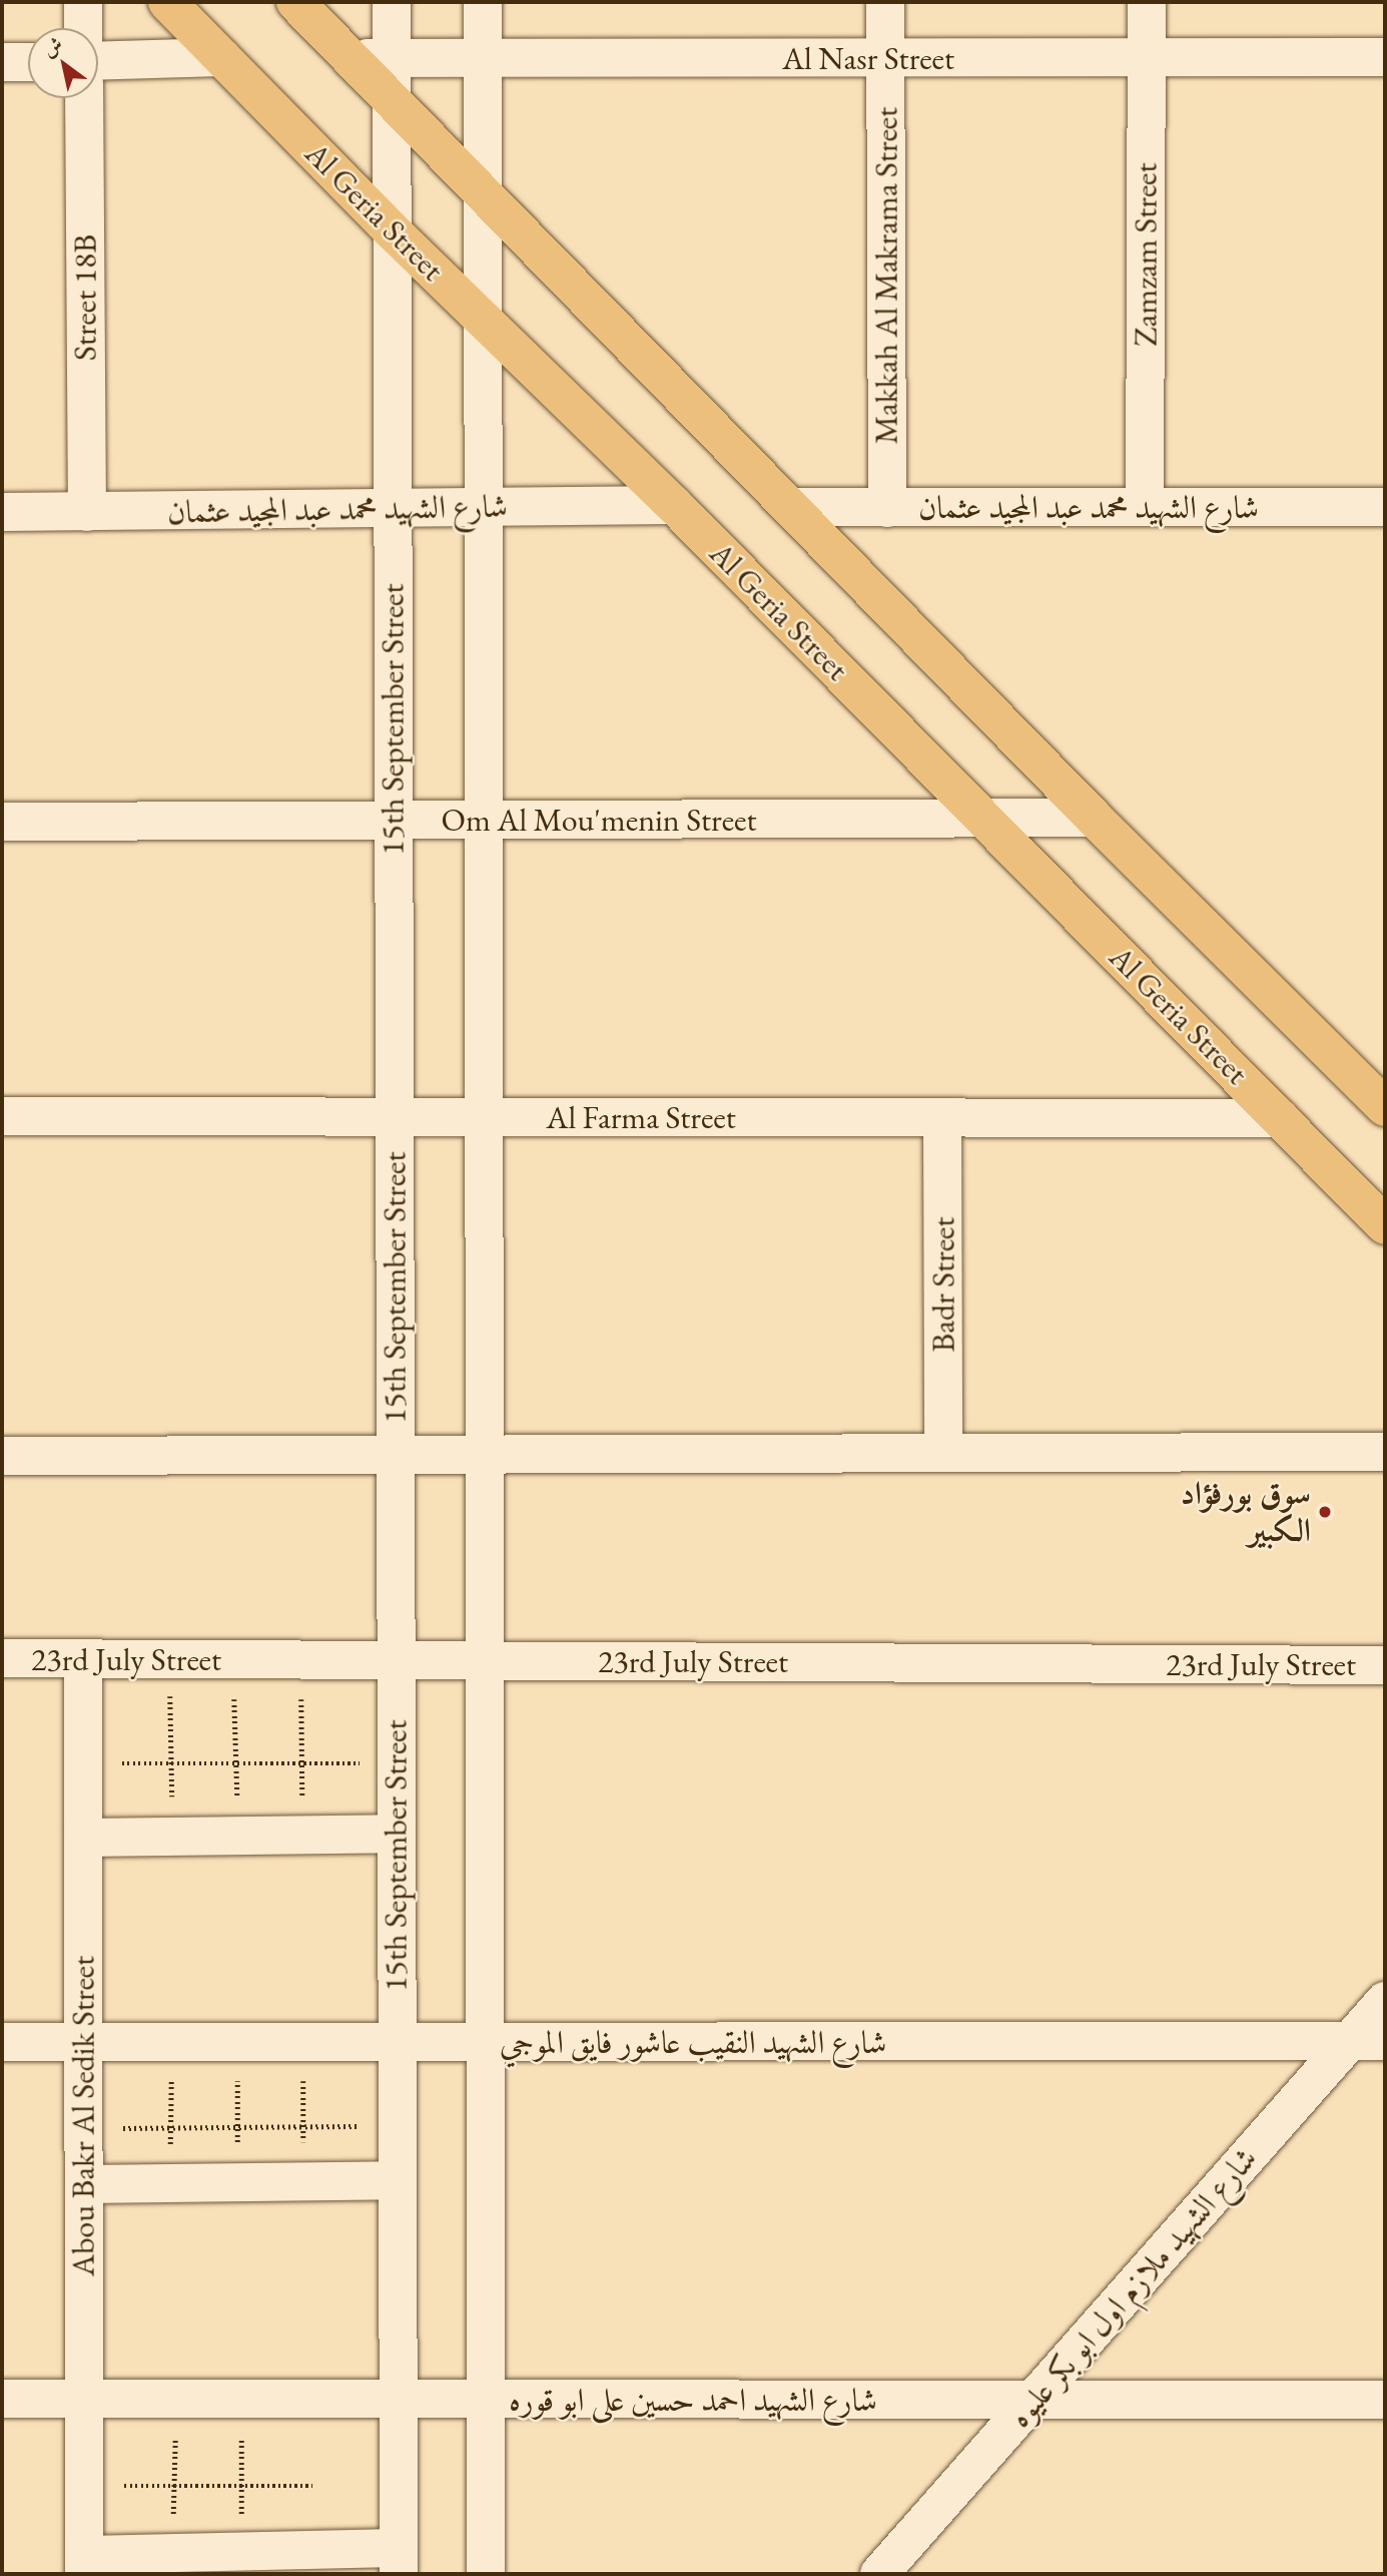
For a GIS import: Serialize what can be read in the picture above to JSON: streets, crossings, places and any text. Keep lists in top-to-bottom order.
{
  "streets": {
    "main road": ["Al Geria Street"],
    "street": [
      "Al Nasr Street",
      "Zamzam Street",
      "Makkah Al Makrama Street",
      "Street 18B",
      "شارع الشهيد محمد عبد المجيد عثمان",
      "15th September Street",
      "Om Al Mou'menin Street",
      "Al Farma Street",
      "Badr Street",
      "23rd July Street",
      "شارع الشهيد النقيب عاشور فايق الموجي",
      "Abou Bakr Al Sedik Street",
      "شارع الشهيد ملازم اول ابو بكر عليوه",
      "شارع الشهيد احمد حسين على ابو قوره"
    ]
  },
  "crossings": [
    ["Al Nasr Street", "Zamzam Street"],
    ["Al Nasr Street", "Makkah Al Makrama Street"],
    ["Al Nasr Street", "15th September Street"],
    ["Al Geria Street", "شارع الشهيد محمد عبد المجيد عثمان"],
    ["Al Geria Street", "15th September Street"],
    ["Al Geria Street", "Om Al Mou'menin Street"],
    ["Al Geria Street", "Al Farma Street"],
    ["Zamzam Street", "شارع الشهيد محمد عبد المجيد عثمان"],
    ["Makkah Al Makrama Street", "شارع الشهيد محمد عبد المجيد عثمان"],
    ["Street 18B", "شارع الشهيد محمد عبد المجيد عثمان"],
    ["شارع الشهيد محمد عبد المجيد عثمان", "15th September Street"],
    ["15th September Street", "Om Al Mou'menin Street"],
    ["15th September Street", "Al Farma Street"],
    ["15th September Street", "23rd July Street"],
    ["15th September Street", "شارع الشهيد النقيب عاشور فايق الموجي"],
    ["15th September Street", "شارع الشهيد احمد حسين على ابو قوره"],
    ["Al Farma Street", "Badr Street"],
    ["23rd July Street", "Abou Bakr Al Sedik Street"],
    ["شارع الشهيد النقيب عاشور فايق الموجي", "Abou Bakr Al Sedik Street"],
    ["شارع الشهيد النقيب عاشور فايق الموجي", "شارع الشهيد ملازم اول ابو بكر عليوه"],
    ["Abou Bakr Al Sedik Street", "شارع الشهيد احمد حسين على ابو قوره"],
    ["شارع الشهيد ملازم اول ابو بكر عليوه", "شارع الشهيد احمد حسين على ابو قوره"]
  ],
  "places": ["سوق بورفؤاد الكبير"],
  "north": "top left"
}
